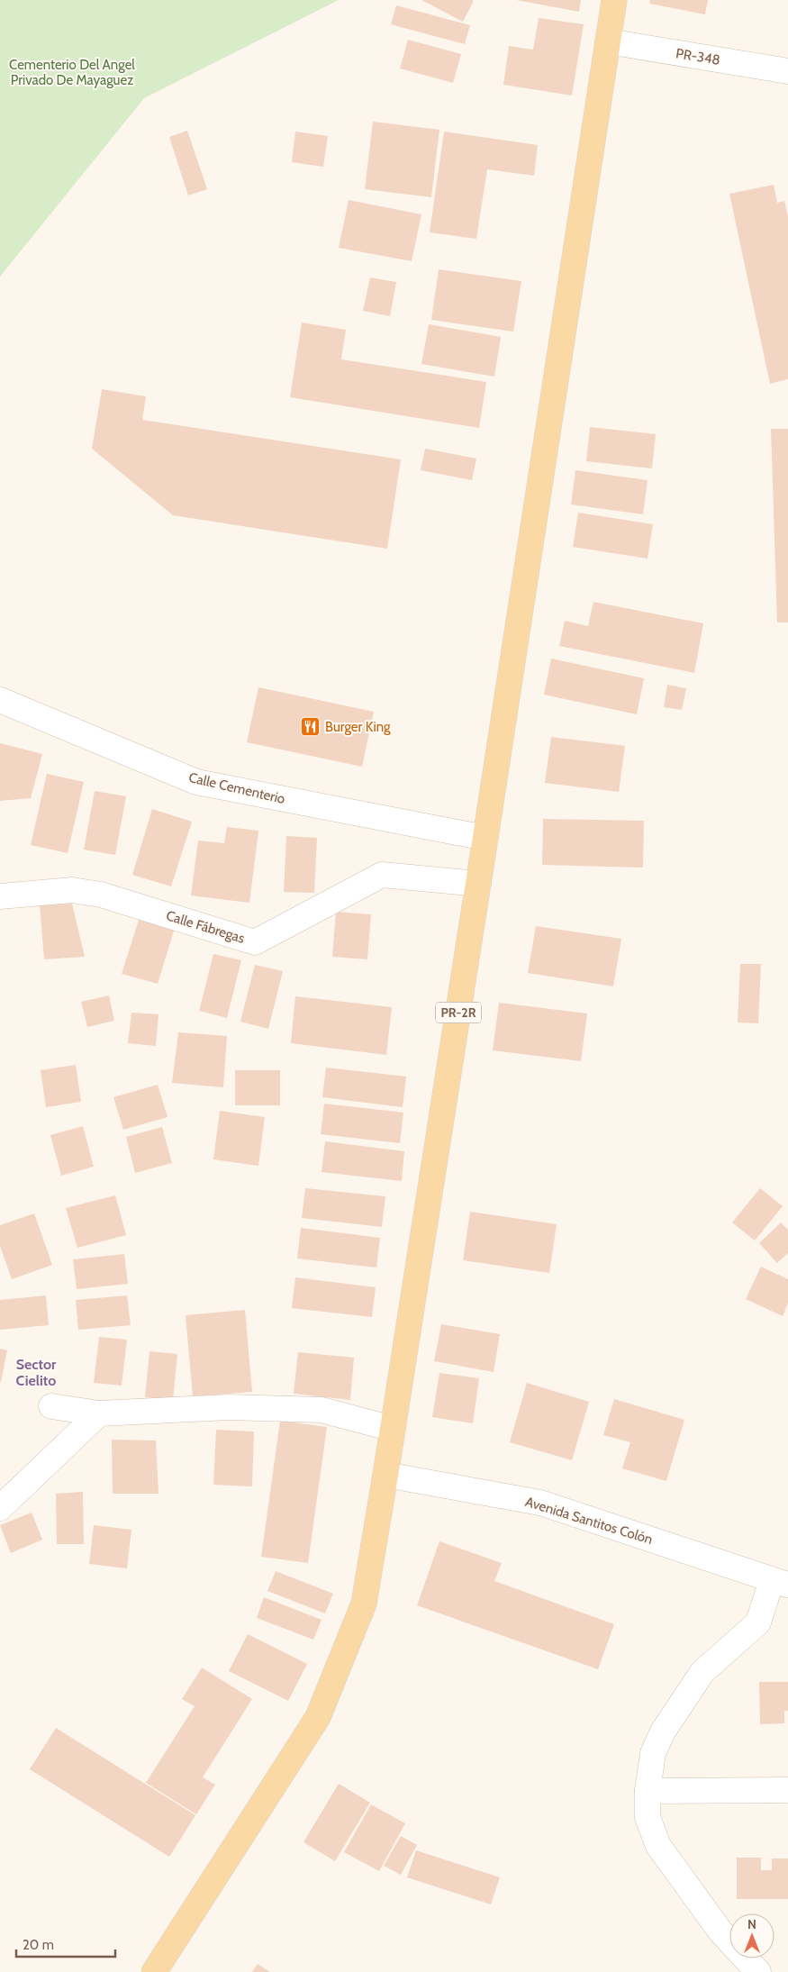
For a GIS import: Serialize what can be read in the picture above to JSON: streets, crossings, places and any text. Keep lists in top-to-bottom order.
{
  "streets": {
    "main road": ["PR-2R"],
    "street": [
      "PR-348",
      "Calle Cementerio",
      "Calle Fábregas",
      "Avenida Santitos Colón"
    ]
  },
  "crossings": [
    ["PR-348", "PR-2R"],
    ["Calle Cementerio", "PR-2R"],
    ["Calle Fábregas", "PR-2R"],
    ["PR-2R", "Avenida Santitos Colón"]
  ],
  "districts": ["Sector Cielito"],
  "parks": ["Cementerio Del Angel Privado De Mayaguez"],
  "places": {
    "restaurant": ["Burger King"]
  },
  "scale_bar": "20 m",
  "north": "top"
}
